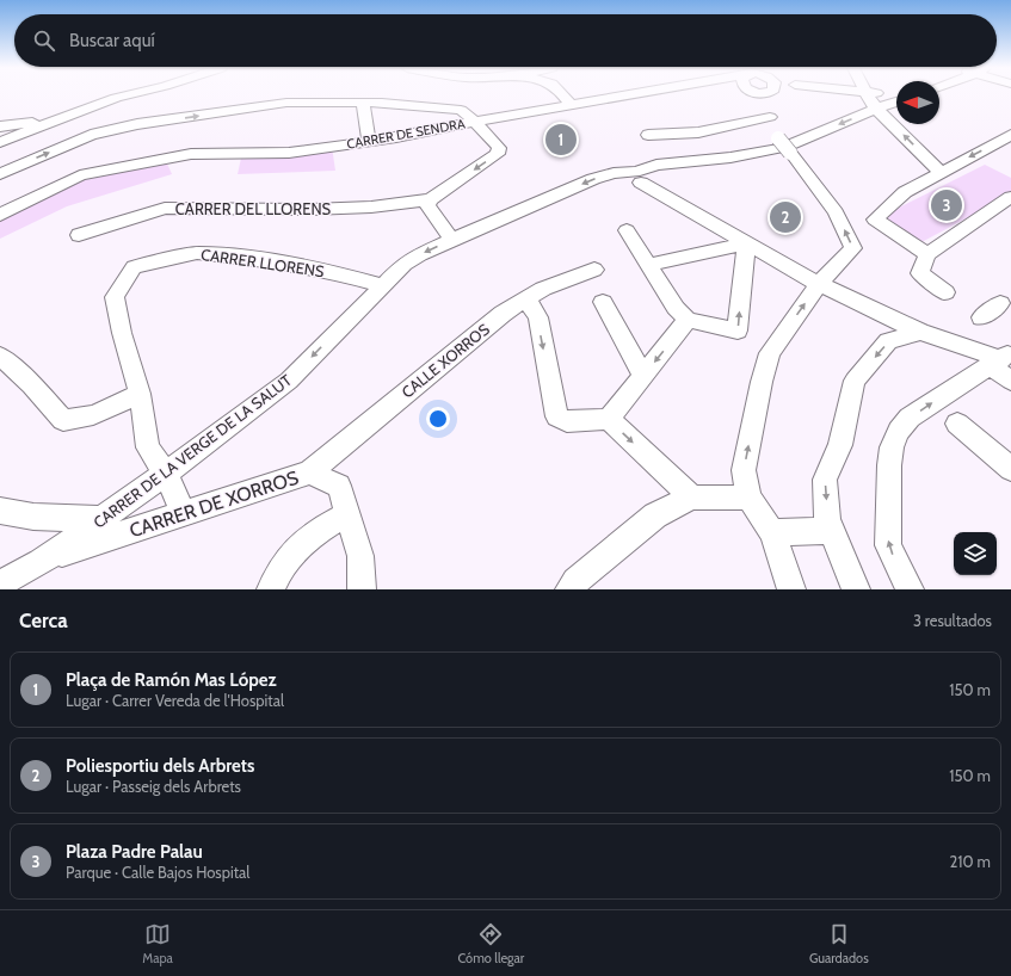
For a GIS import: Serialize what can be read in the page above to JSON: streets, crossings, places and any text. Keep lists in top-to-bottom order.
{
  "streets": {
    "street": [
      "CARRER DE SENDRA",
      "CARRER DEL LLORENS",
      "CARRER LLORENS",
      "CALLE XORROS",
      "CARRER DE LA VERGE DE LA SALUT",
      "CARRER DE XORROS"
    ]
  },
  "crossings": [
    ["CARRER DE SENDRA", "CARRER DEL LLORENS"],
    ["CARRER LLORENS", "CARRER DE LA VERGE DE LA SALUT"],
    ["CARRER LLORENS", "CARRER DE XORROS"],
    ["CALLE XORROS", "CARRER DE XORROS"],
    ["CARRER DE LA VERGE DE LA SALUT", "CARRER DE XORROS"]
  ],
  "north": "left",
  "page": {
    "search": "Buscar aquí",
    "pins": ["1", "3", "2"],
    "heading": ["Cerca", "3 resultados"],
    "list": [
      {
        "mark": "1",
        "name": "Plaça de Ramón Mas López",
        "note": "Lugar · Carrer Vereda de l'Hospital",
        "value": "150 m"
      },
      {
        "mark": "2",
        "name": "Poliesportiu dels Arbrets",
        "note": "Lugar · Passeig dels Arbrets",
        "value": "150 m"
      },
      {
        "mark": "3",
        "name": "Plaza Padre Palau",
        "note": "Parque · Calle Bajos Hospital",
        "value": "210 m"
      }
    ],
    "nav": ["Mapa", "Cómo llegar", "Guardados"]
  }
}
